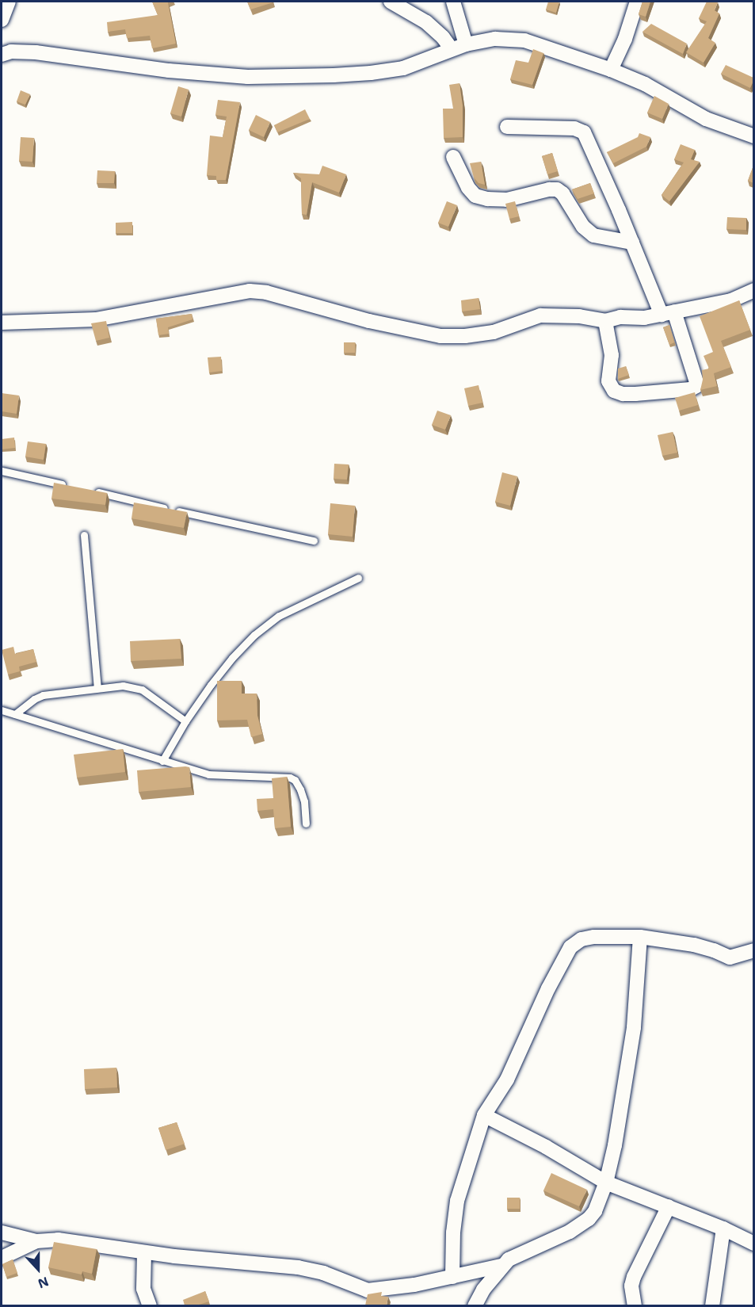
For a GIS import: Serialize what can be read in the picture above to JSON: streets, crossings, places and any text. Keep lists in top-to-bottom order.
{
  "north": "bottom"
}
